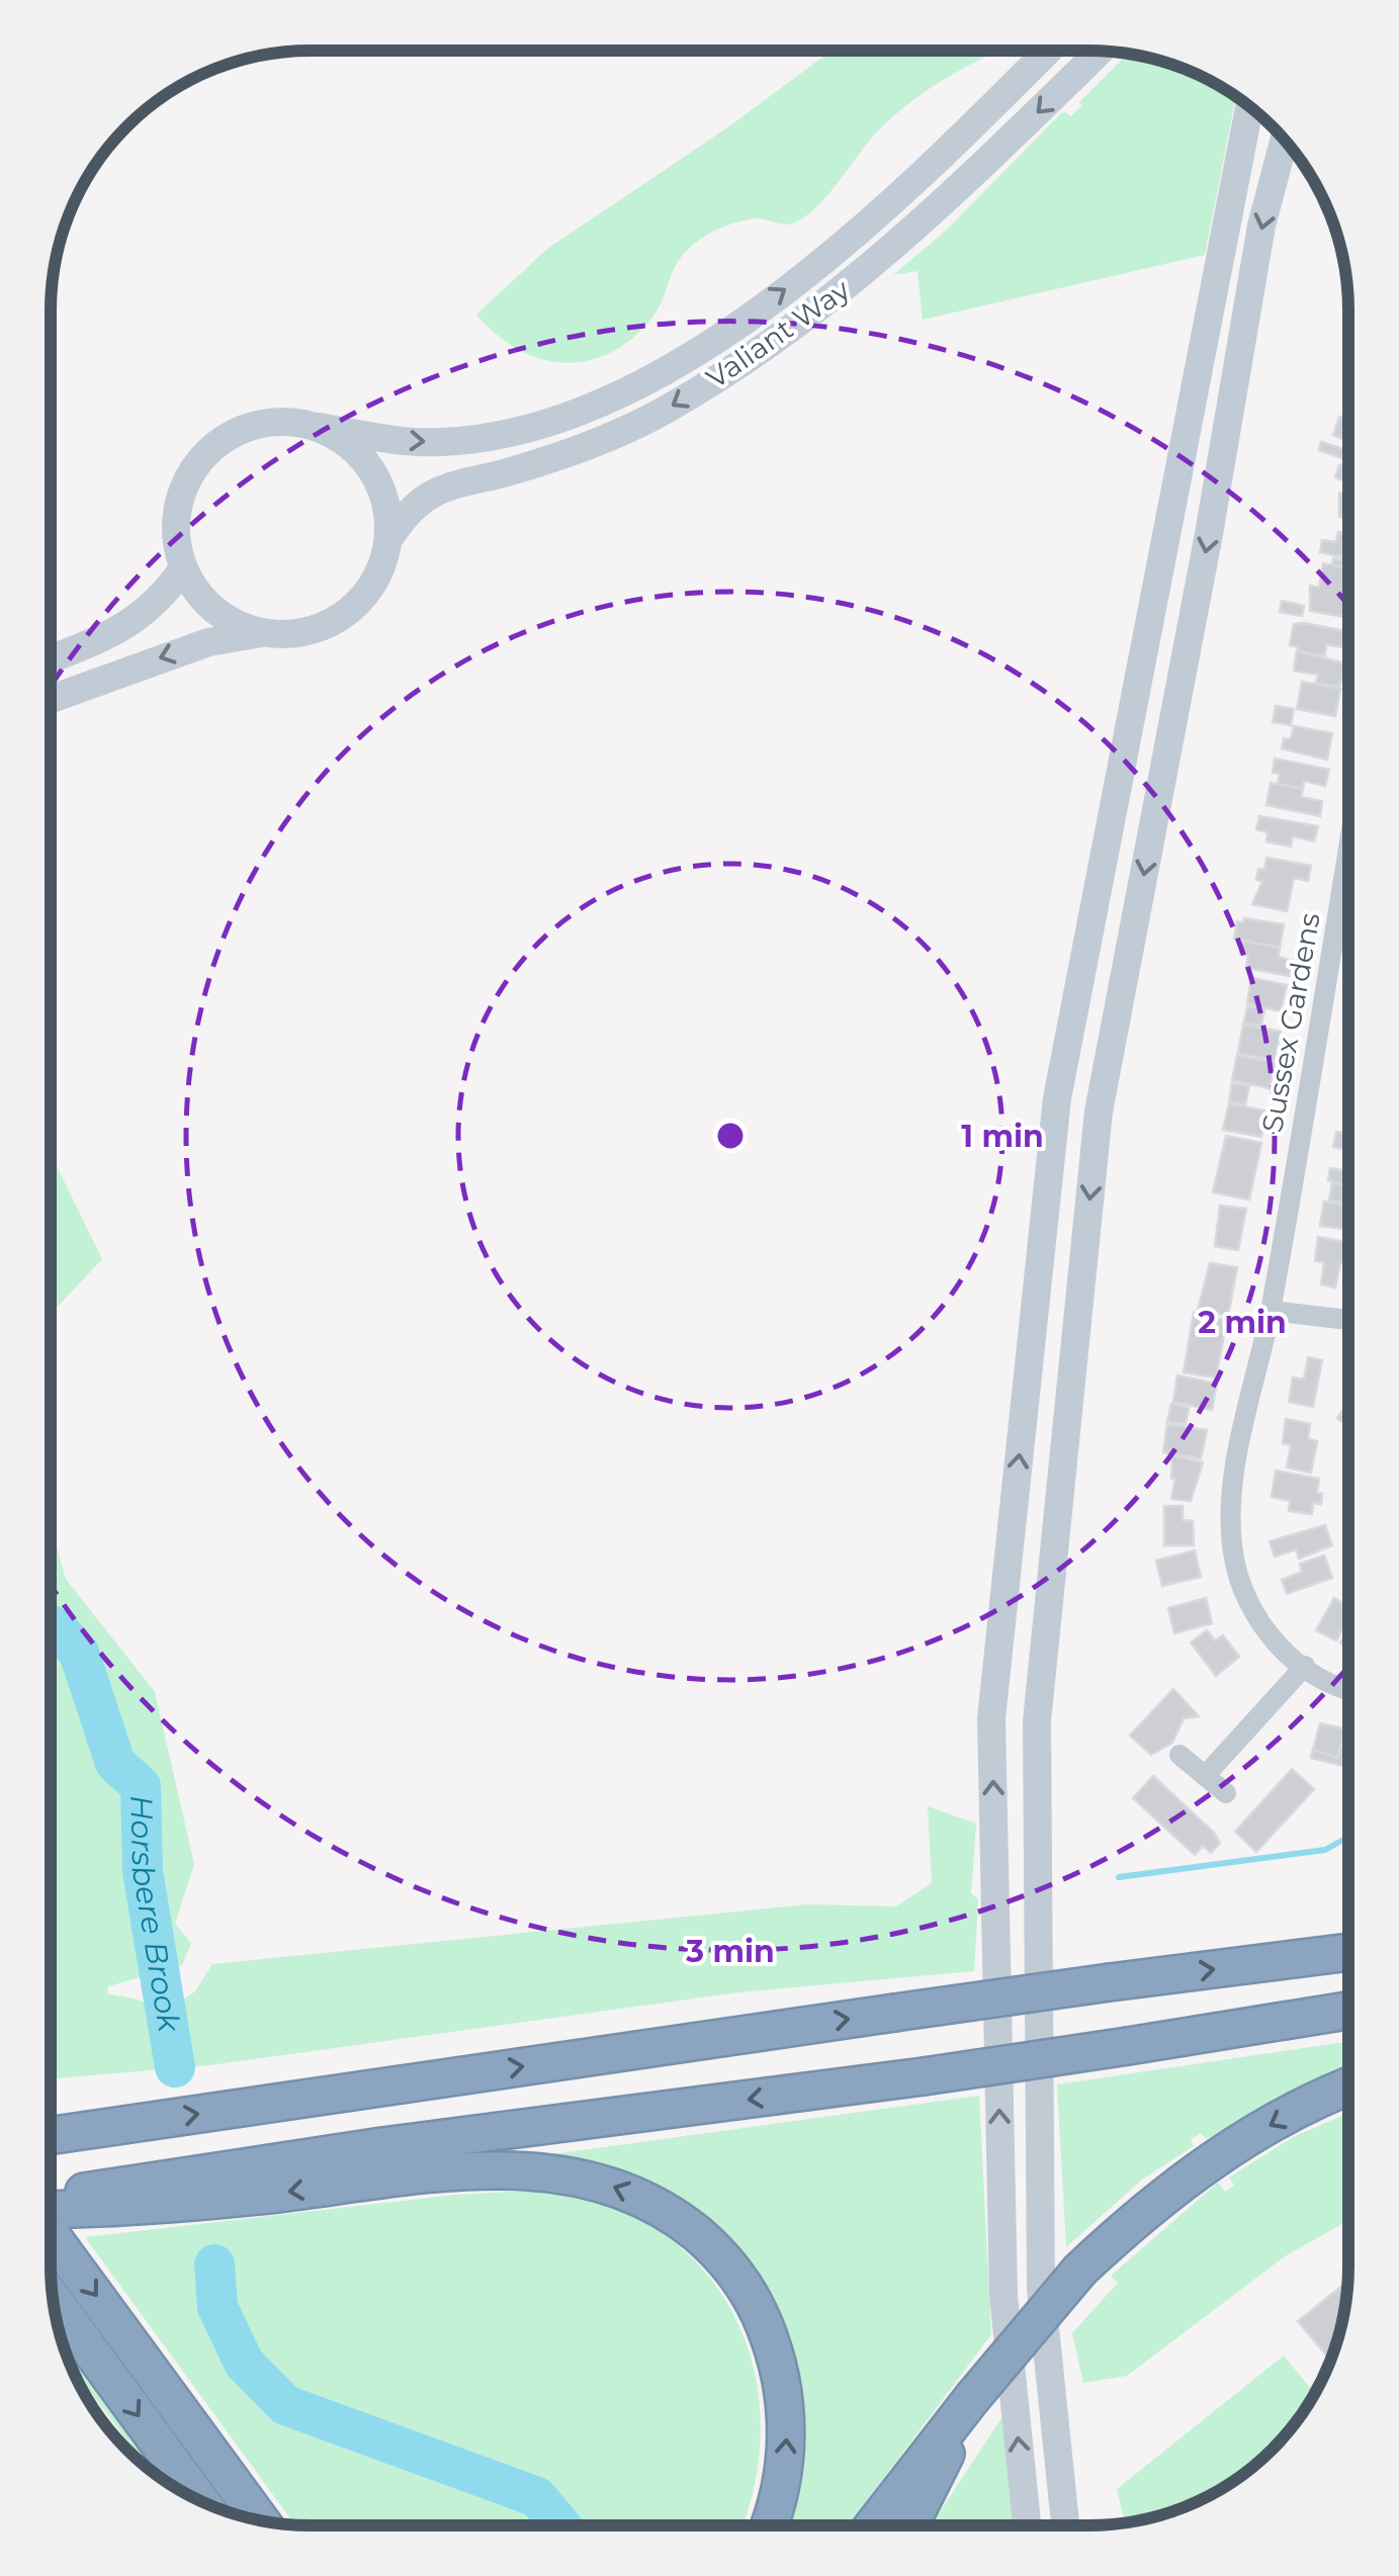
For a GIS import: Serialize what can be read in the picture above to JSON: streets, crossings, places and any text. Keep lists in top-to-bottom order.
{
  "streets": {
    "street": ["Valiant Way", "Sussex Gardens"]
  },
  "water": ["Horsbere Brook"],
  "rings": ["1 min", "2 min", "3 min"]
}
